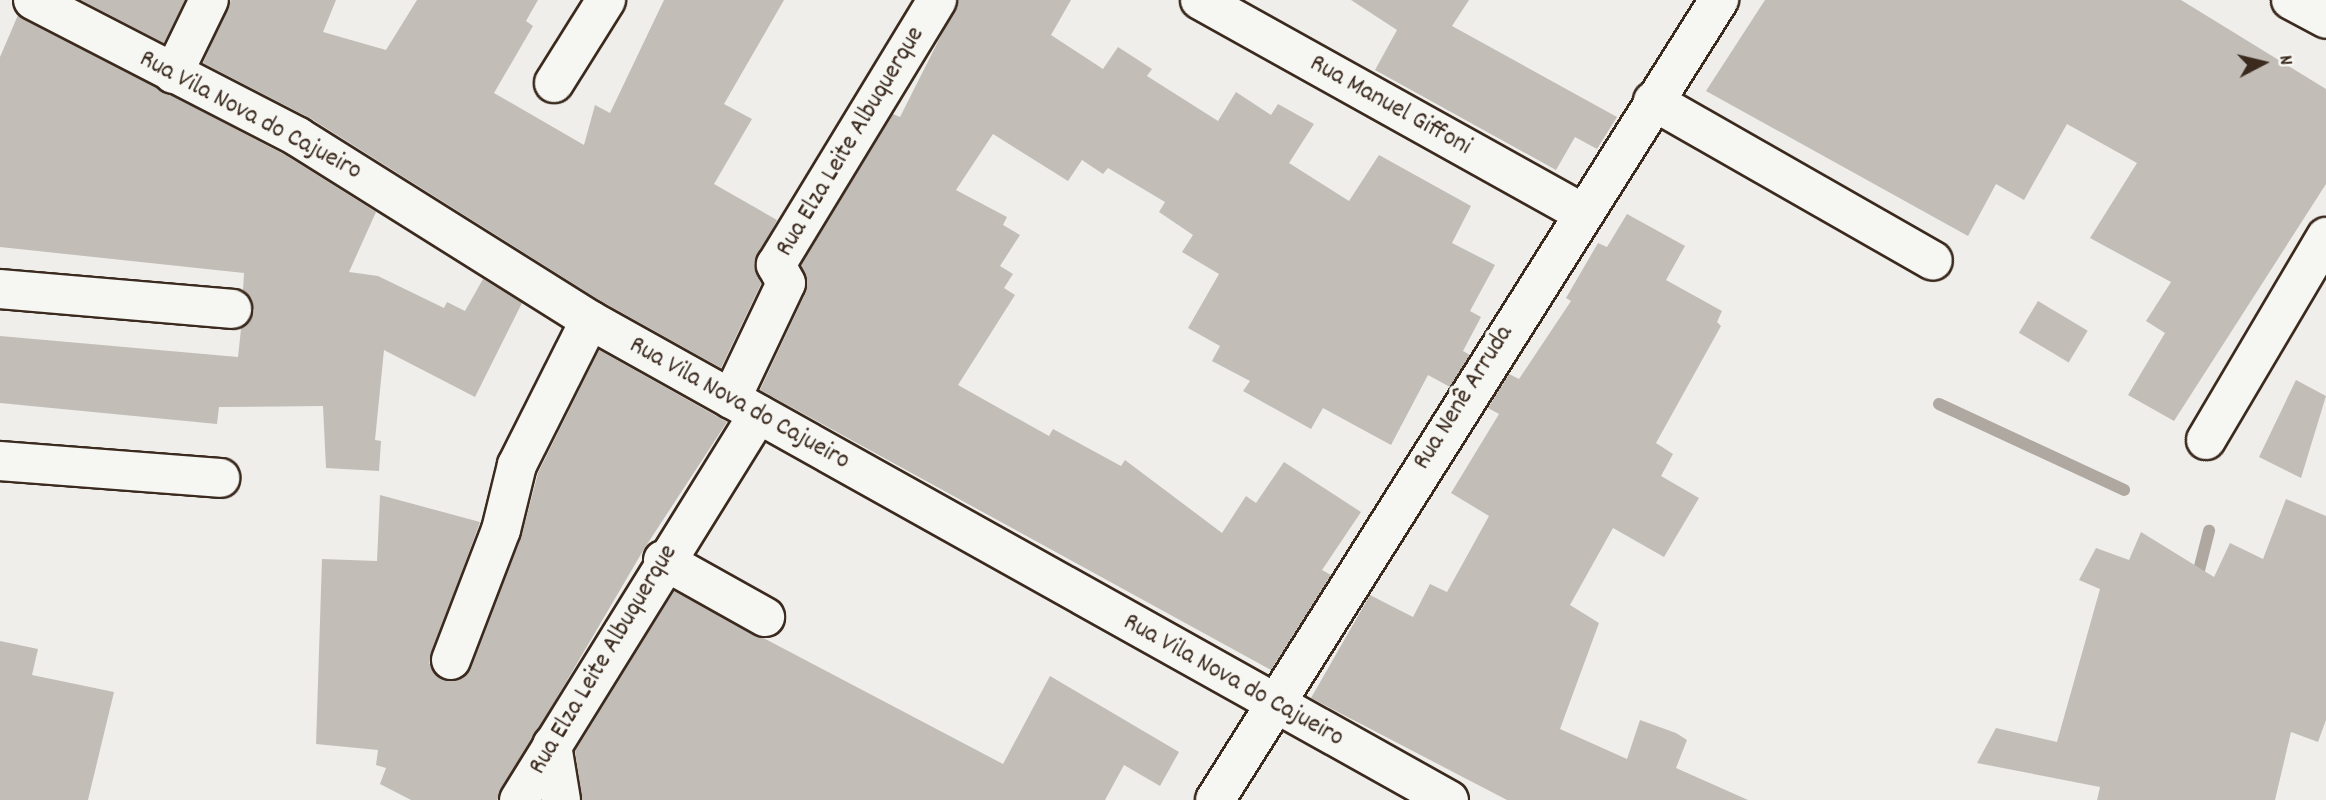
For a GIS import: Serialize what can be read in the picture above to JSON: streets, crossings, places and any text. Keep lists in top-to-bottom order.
{
  "streets": {
    "street": [
      "Rua Manuel Giffoni",
      "Rua Vila Nova do Cajueiro",
      "Rua Elza Leite Albuquerque",
      "Rua Nenê Arruda"
    ]
  },
  "crossings": [
    ["Rua Manuel Giffoni", "Rua Nenê Arruda"],
    ["Rua Vila Nova do Cajueiro", "Rua Elza Leite Albuquerque"],
    ["Rua Vila Nova do Cajueiro", "Rua Nenê Arruda"]
  ],
  "north": "right"
}
